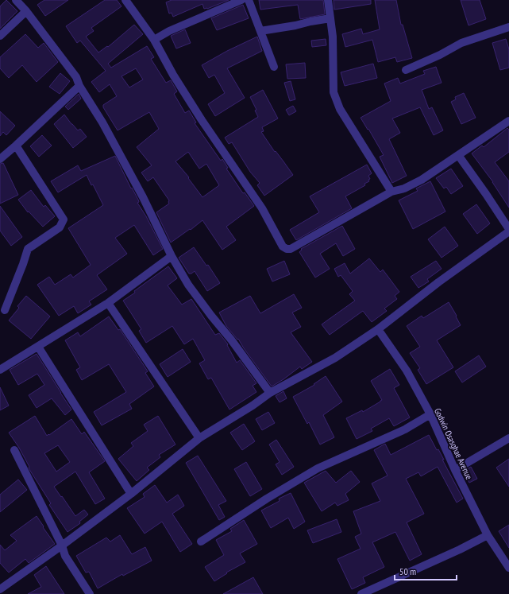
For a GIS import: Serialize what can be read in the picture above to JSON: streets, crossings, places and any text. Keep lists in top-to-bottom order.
{
  "streets": {
    "street": ["Godwin Osasghae Avenue"]
  },
  "scale_bar": "50 m"
}
